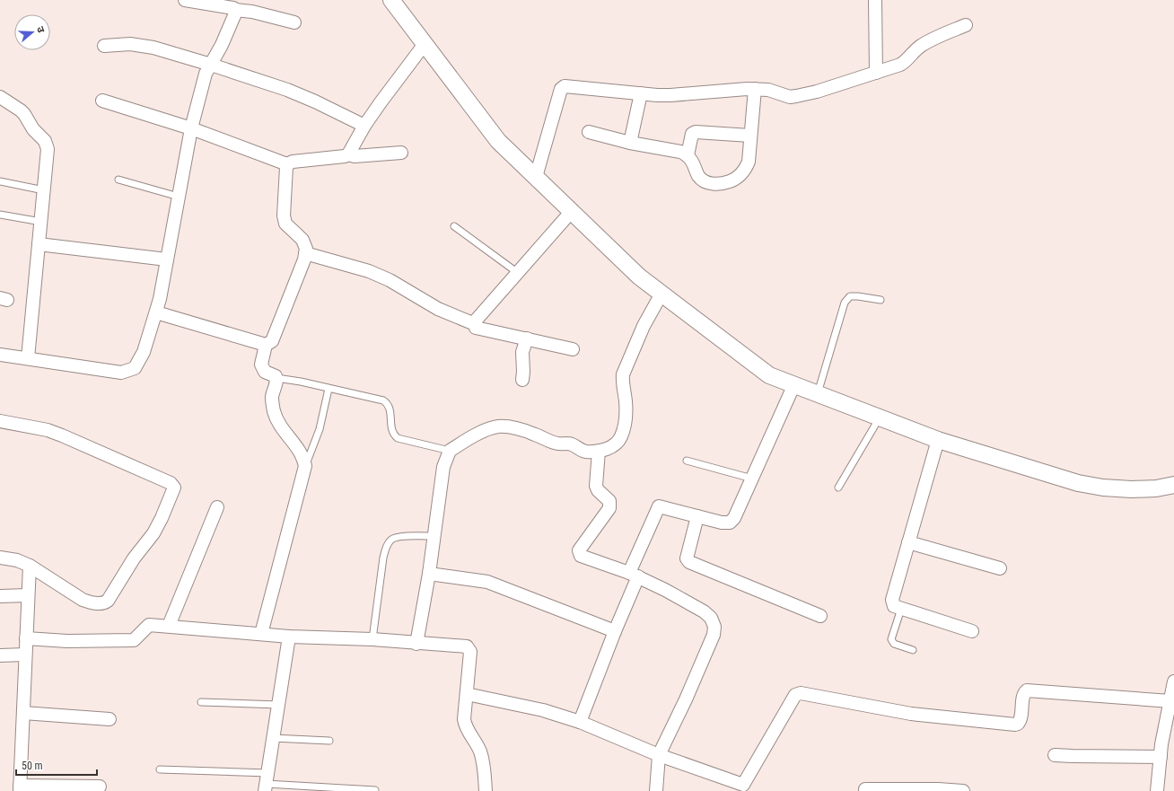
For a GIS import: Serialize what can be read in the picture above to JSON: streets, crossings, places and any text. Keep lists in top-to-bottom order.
{
  "scale_bar": "50 m",
  "north": "right"
}
